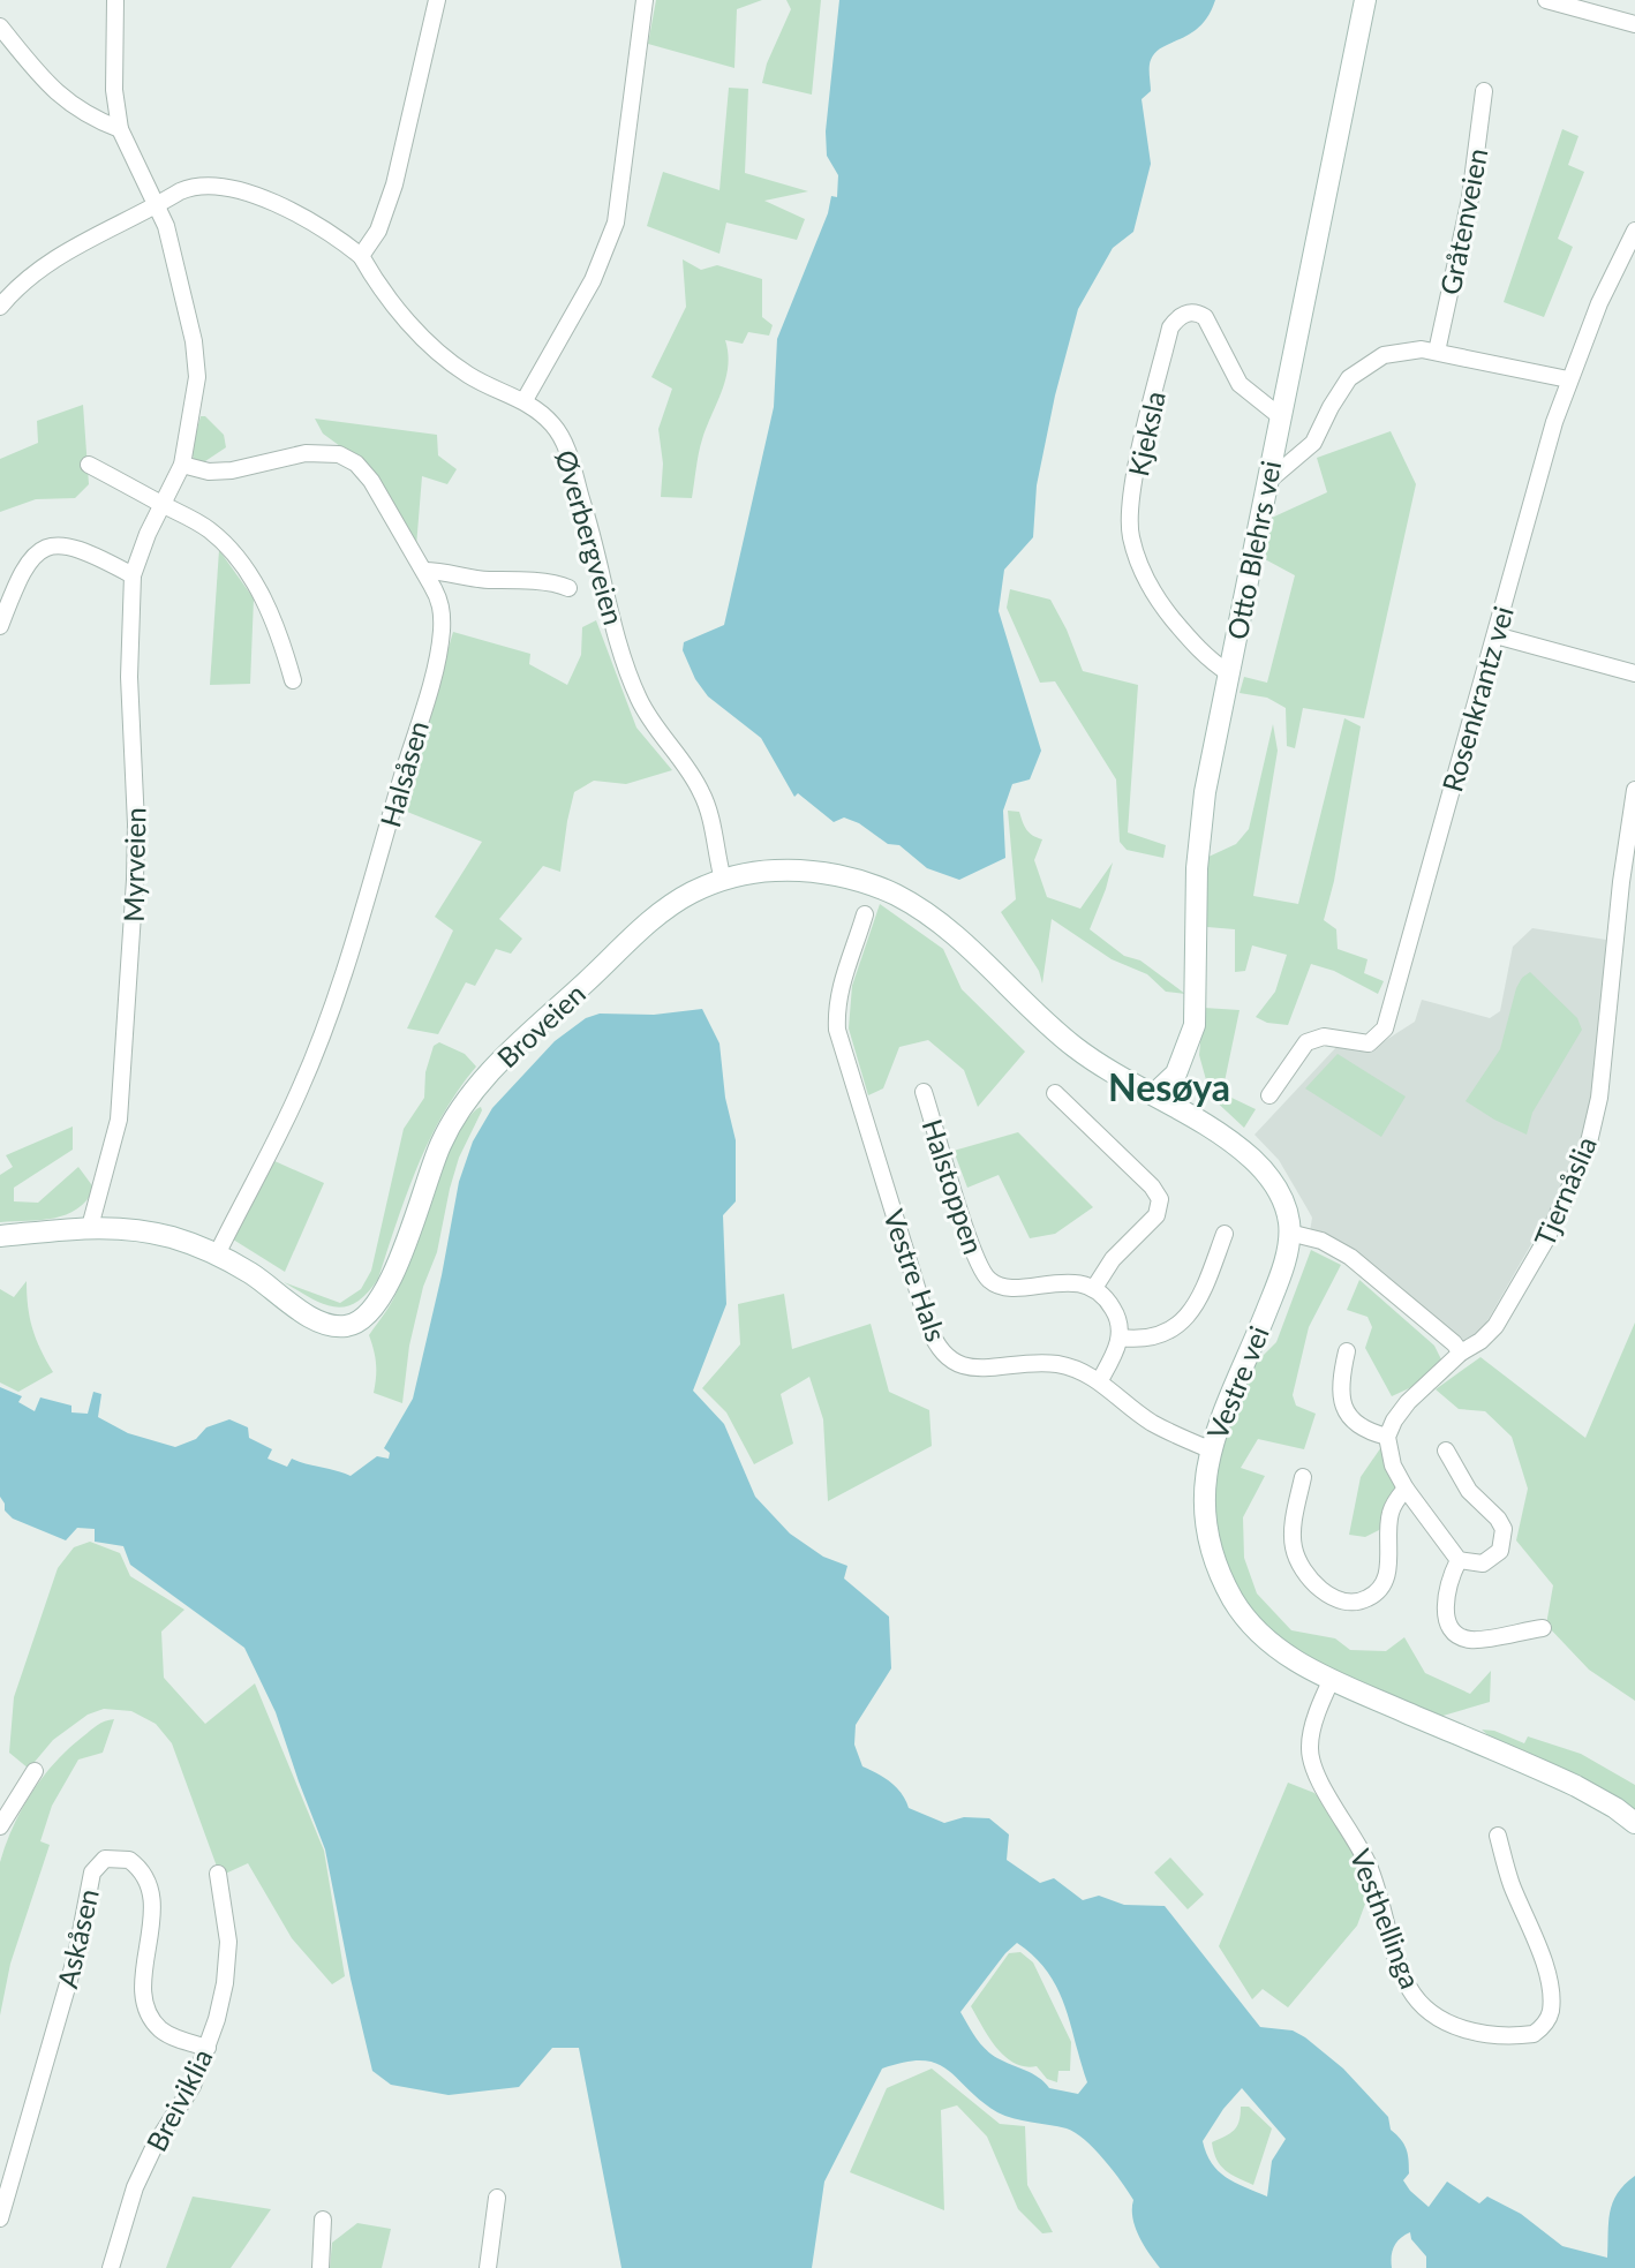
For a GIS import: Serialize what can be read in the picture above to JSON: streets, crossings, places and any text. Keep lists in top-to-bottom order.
{
  "streets": {
    "street": [
      "Gråtenveien",
      "Kjeksla",
      "Øverbergveien",
      "Otto Blehrs vei",
      "Rosenkrantz vei",
      "Halsåsen",
      "Myrveien",
      "Broveien",
      "Halstoppen",
      "Tjernåslia",
      "Vestre Hals",
      "Vestre vei",
      "Vesthellinga",
      "Askåsen",
      "Breiviklia"
    ]
  },
  "crossings": [
    ["Kjeksla", "Otto Blehrs vei"],
    ["Øverbergveien", "Broveien"],
    ["Otto Blehrs vei", "Broveien"],
    ["Halsåsen", "Myrveien"],
    ["Halsåsen", "Broveien"],
    ["Myrveien", "Broveien"],
    ["Vestre Hals", "Vestre vei"],
    ["Vestre vei", "Vesthellinga"],
    ["Askåsen", "Breiviklia"]
  ],
  "districts": ["Nesøya"]
}
